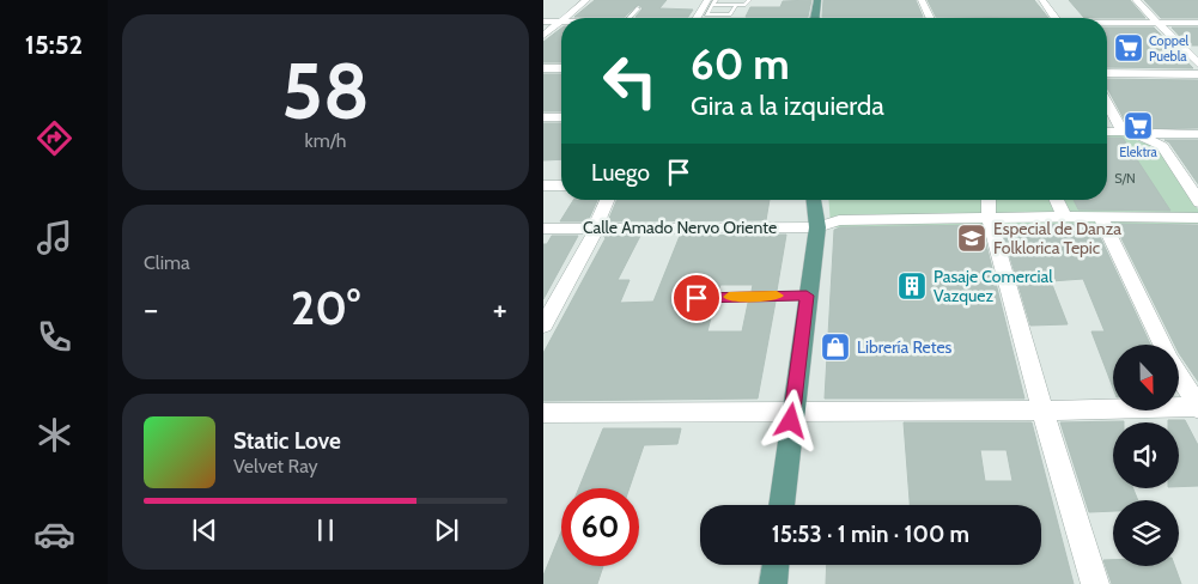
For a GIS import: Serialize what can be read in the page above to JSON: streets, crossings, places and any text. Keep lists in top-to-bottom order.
{
  "streets": {
    "street": ["Calle Amado Nervo Oriente"]
  },
  "places": {
    "supermarket": ["Coppel Puebla", "Elektra"],
    "school or university": ["Especial de Danza Folklorica Tepic"],
    "building": ["Pasaje Comercial Vazquez"],
    "shop": ["Librería Retes"]
  },
  "house_numbers": ["S/N"],
  "north": "bottom",
  "page": {
    "tabs": "15:52",
    "tile": [
      ["58", "km/h"],
      "Clima"
    ],
    "turn": ["60 m", "Gira a la izquierda"],
    "then": "Luego",
    "heat": ["−", "20°", "+"],
    "song": ["Static Love", "Velvet Ray"],
    "limit": "60",
    "trip": "15:53 · 1 min · 100 m"
  }
}
